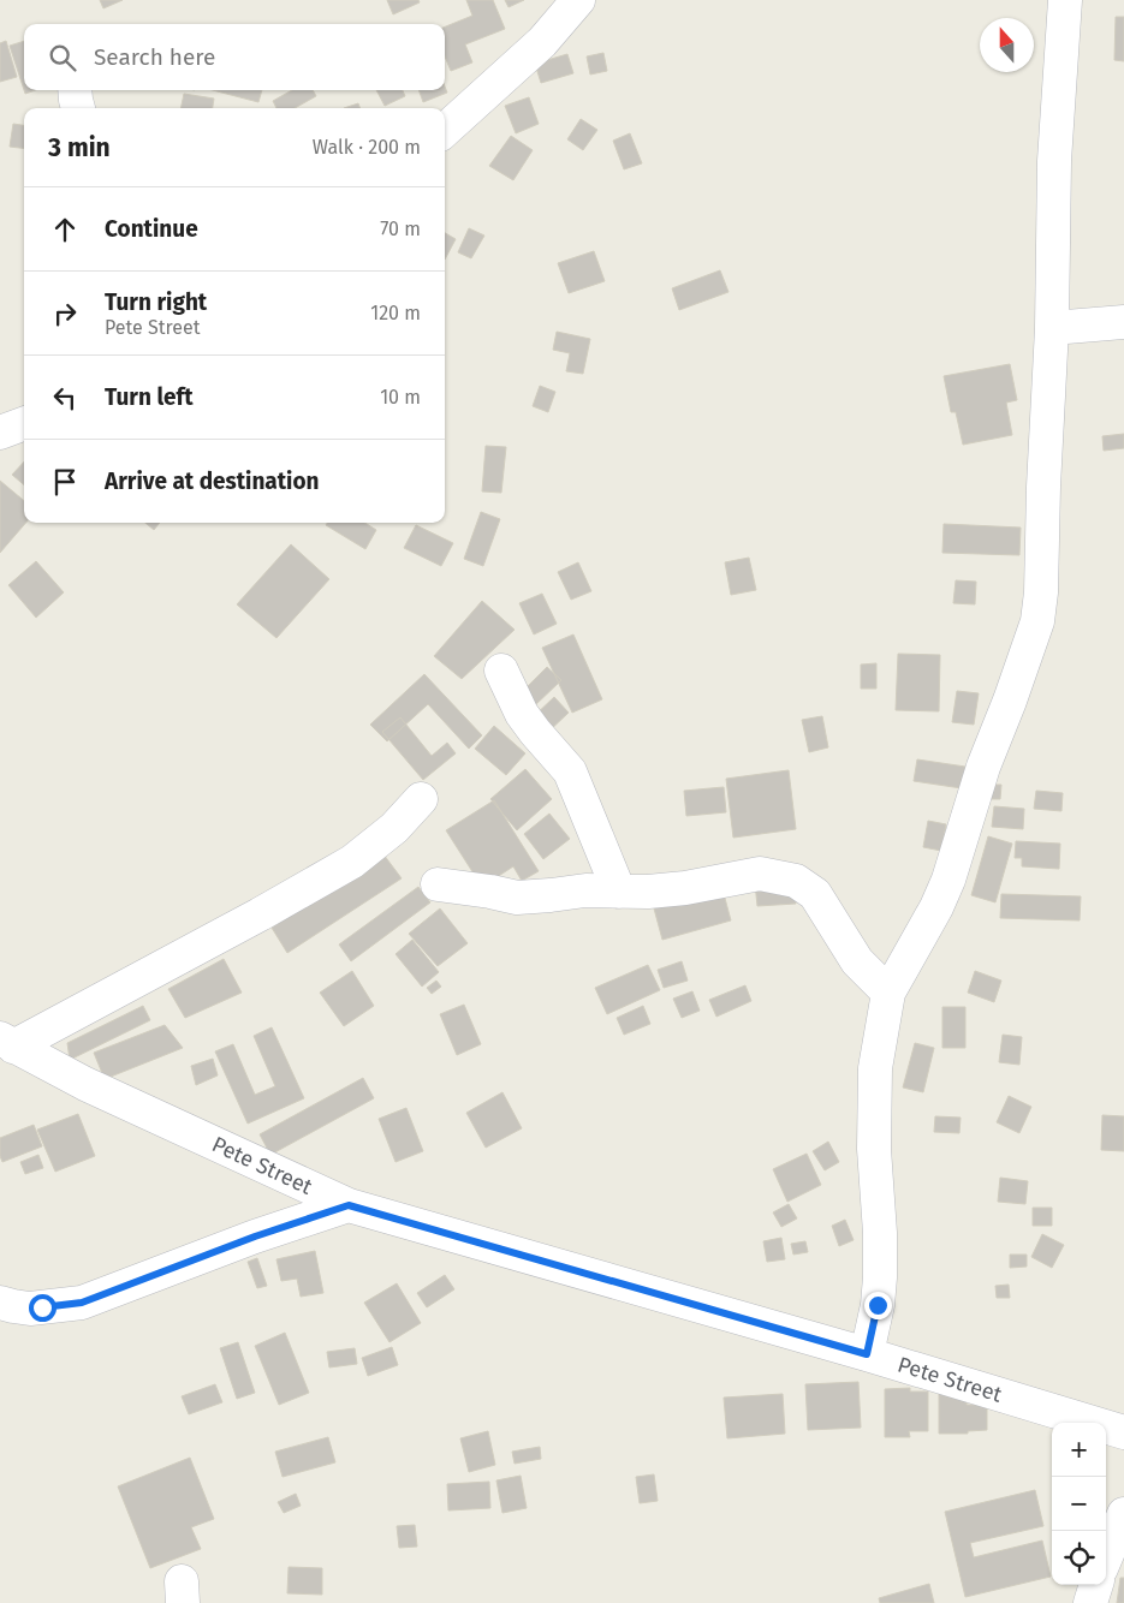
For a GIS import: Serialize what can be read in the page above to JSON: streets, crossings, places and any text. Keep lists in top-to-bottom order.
{
  "streets": {
    "street": ["Pete Street"]
  },
  "north": "top",
  "page": {
    "search": "Search here",
    "heading": ["3 min", "Walk · 200 m"],
    "list": [
      ["Continue", "70 m"],
      ["Turn right", "Pete Street", "120 m"],
      ["Turn left", "10 m"],
      "Arrive at destination"
    ],
    "map_buttons": ["+", "−"]
  }
}
